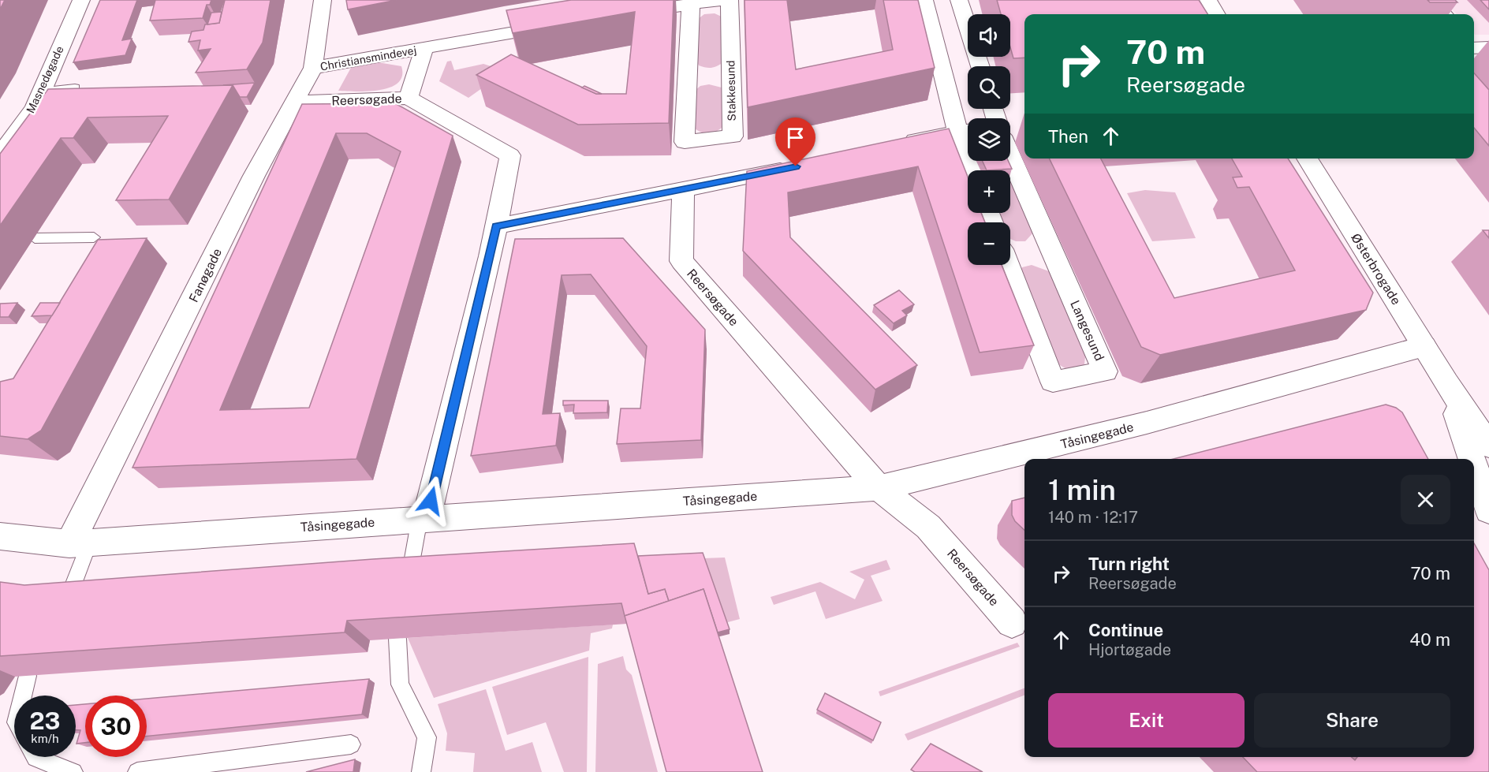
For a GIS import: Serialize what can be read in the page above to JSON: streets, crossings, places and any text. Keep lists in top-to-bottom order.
{
  "streets": {
    "street": [
      "Christiansmindevej",
      "Masnedøgade",
      "Stakkesund",
      "Reersøgade",
      "Østerbrogade",
      "Fanøgade",
      "Langesund",
      "Tåsingegade"
    ]
  },
  "crossings": [
    ["Christiansmindevej", "Reersøgade"],
    ["Christiansmindevej", "Fanøgade"],
    ["Reersøgade", "Fanøgade"],
    ["Reersøgade", "Tåsingegade"],
    ["Østerbrogade", "Tåsingegade"],
    ["Fanøgade", "Tåsingegade"]
  ],
  "page": {
    "map_buttons": ["+", "−"],
    "turn": ["70 m", "Reersøgade"],
    "then": "Then",
    "heading": ["1 min", "140 m · 12:17"],
    "list": [
      {
        "name": "Turn right",
        "note": "Reersøgade",
        "value": "70 m"
      },
      {
        "name": "Continue",
        "note": "Hjortøgade",
        "value": "40 m"
      }
    ],
    "buttons": ["Exit", "Share"],
    "speed": "23 km/h",
    "limit": "30"
  }
}
